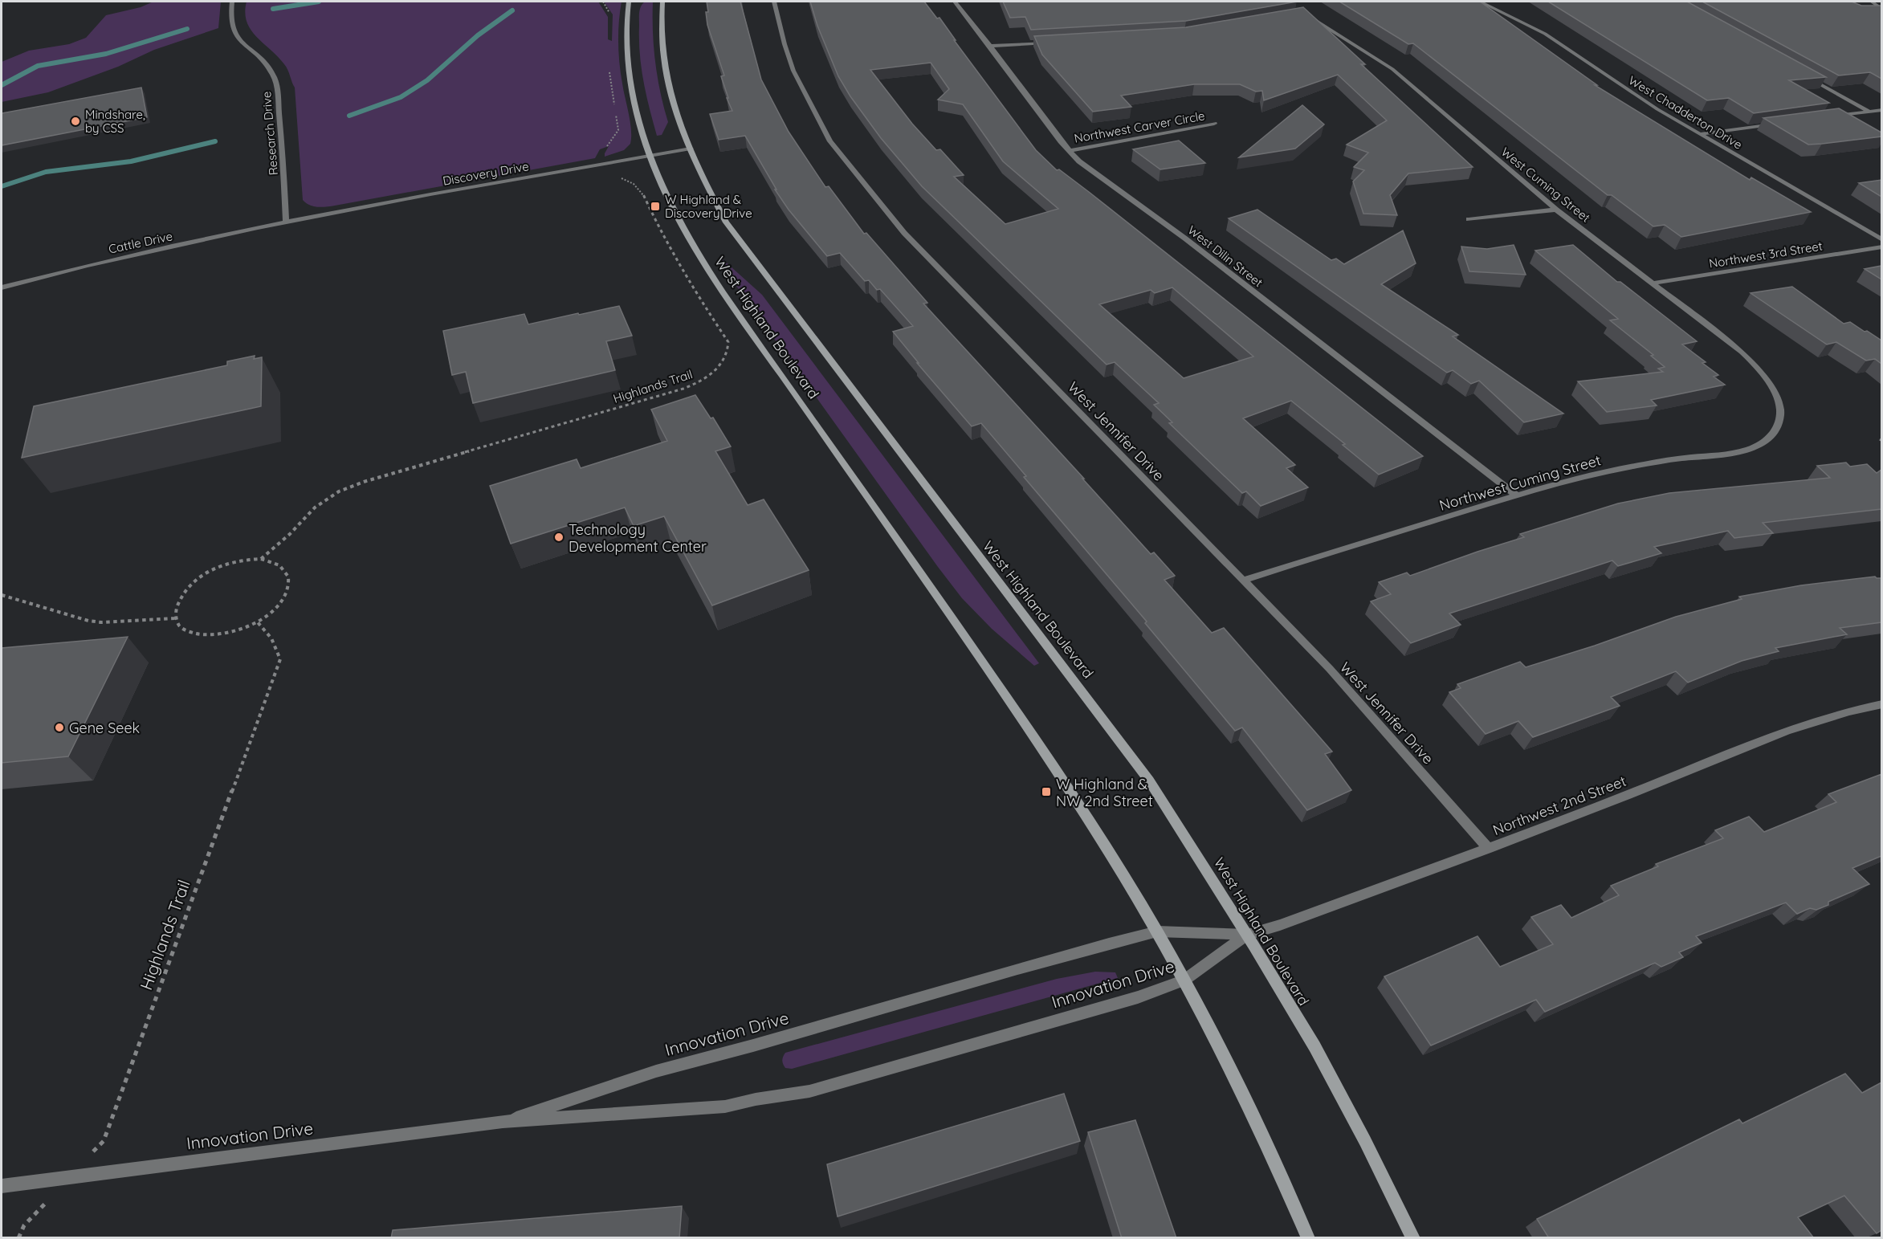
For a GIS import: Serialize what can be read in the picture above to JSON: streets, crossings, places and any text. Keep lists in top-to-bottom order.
{
  "streets": {
    "main road": ["West Highland Boulevard"],
    "street": [
      "West Chadderton Drive",
      "Northwest Carver Circle",
      "Research Drive",
      "Discovery Drive",
      "West Cuming Street",
      "Cattle Drive",
      "Northwest 3rd Street",
      "West Dilin Street",
      "West Jennifer Drive",
      "Northwest Cuming Street",
      "Northwest 2nd Street",
      "Innovation Drive"
    ],
    "path": ["Highlands Trail"]
  },
  "crossings": [
    ["Northwest Carver Circle", "West Dilin Street"],
    ["Research Drive", "Discovery Drive"],
    ["Research Drive", "Cattle Drive"],
    ["Discovery Drive", "Cattle Drive"],
    ["Discovery Drive", "West Highland Boulevard"],
    ["Discovery Drive", "Highlands Trail"],
    ["West Cuming Street", "Northwest 3rd Street"],
    ["West Cuming Street", "Northwest Cuming Street"],
    ["West Dilin Street", "Northwest Cuming Street"],
    ["West Highland Boulevard", "Northwest 2nd Street"],
    ["West Highland Boulevard", "Innovation Drive"],
    ["Highlands Trail", "Innovation Drive"],
    ["West Jennifer Drive", "Northwest Cuming Street"],
    ["West Jennifer Drive", "Northwest 2nd Street"],
    ["Northwest 2nd Street", "Innovation Drive"]
  ],
  "places": {
    "other": ["Mindshare, by CSS", "Technology Development Center", "Gene Seek"],
    "transit": ["W Highland & Discovery Drive", "W Highland & NW 2nd Street"]
  }
}
